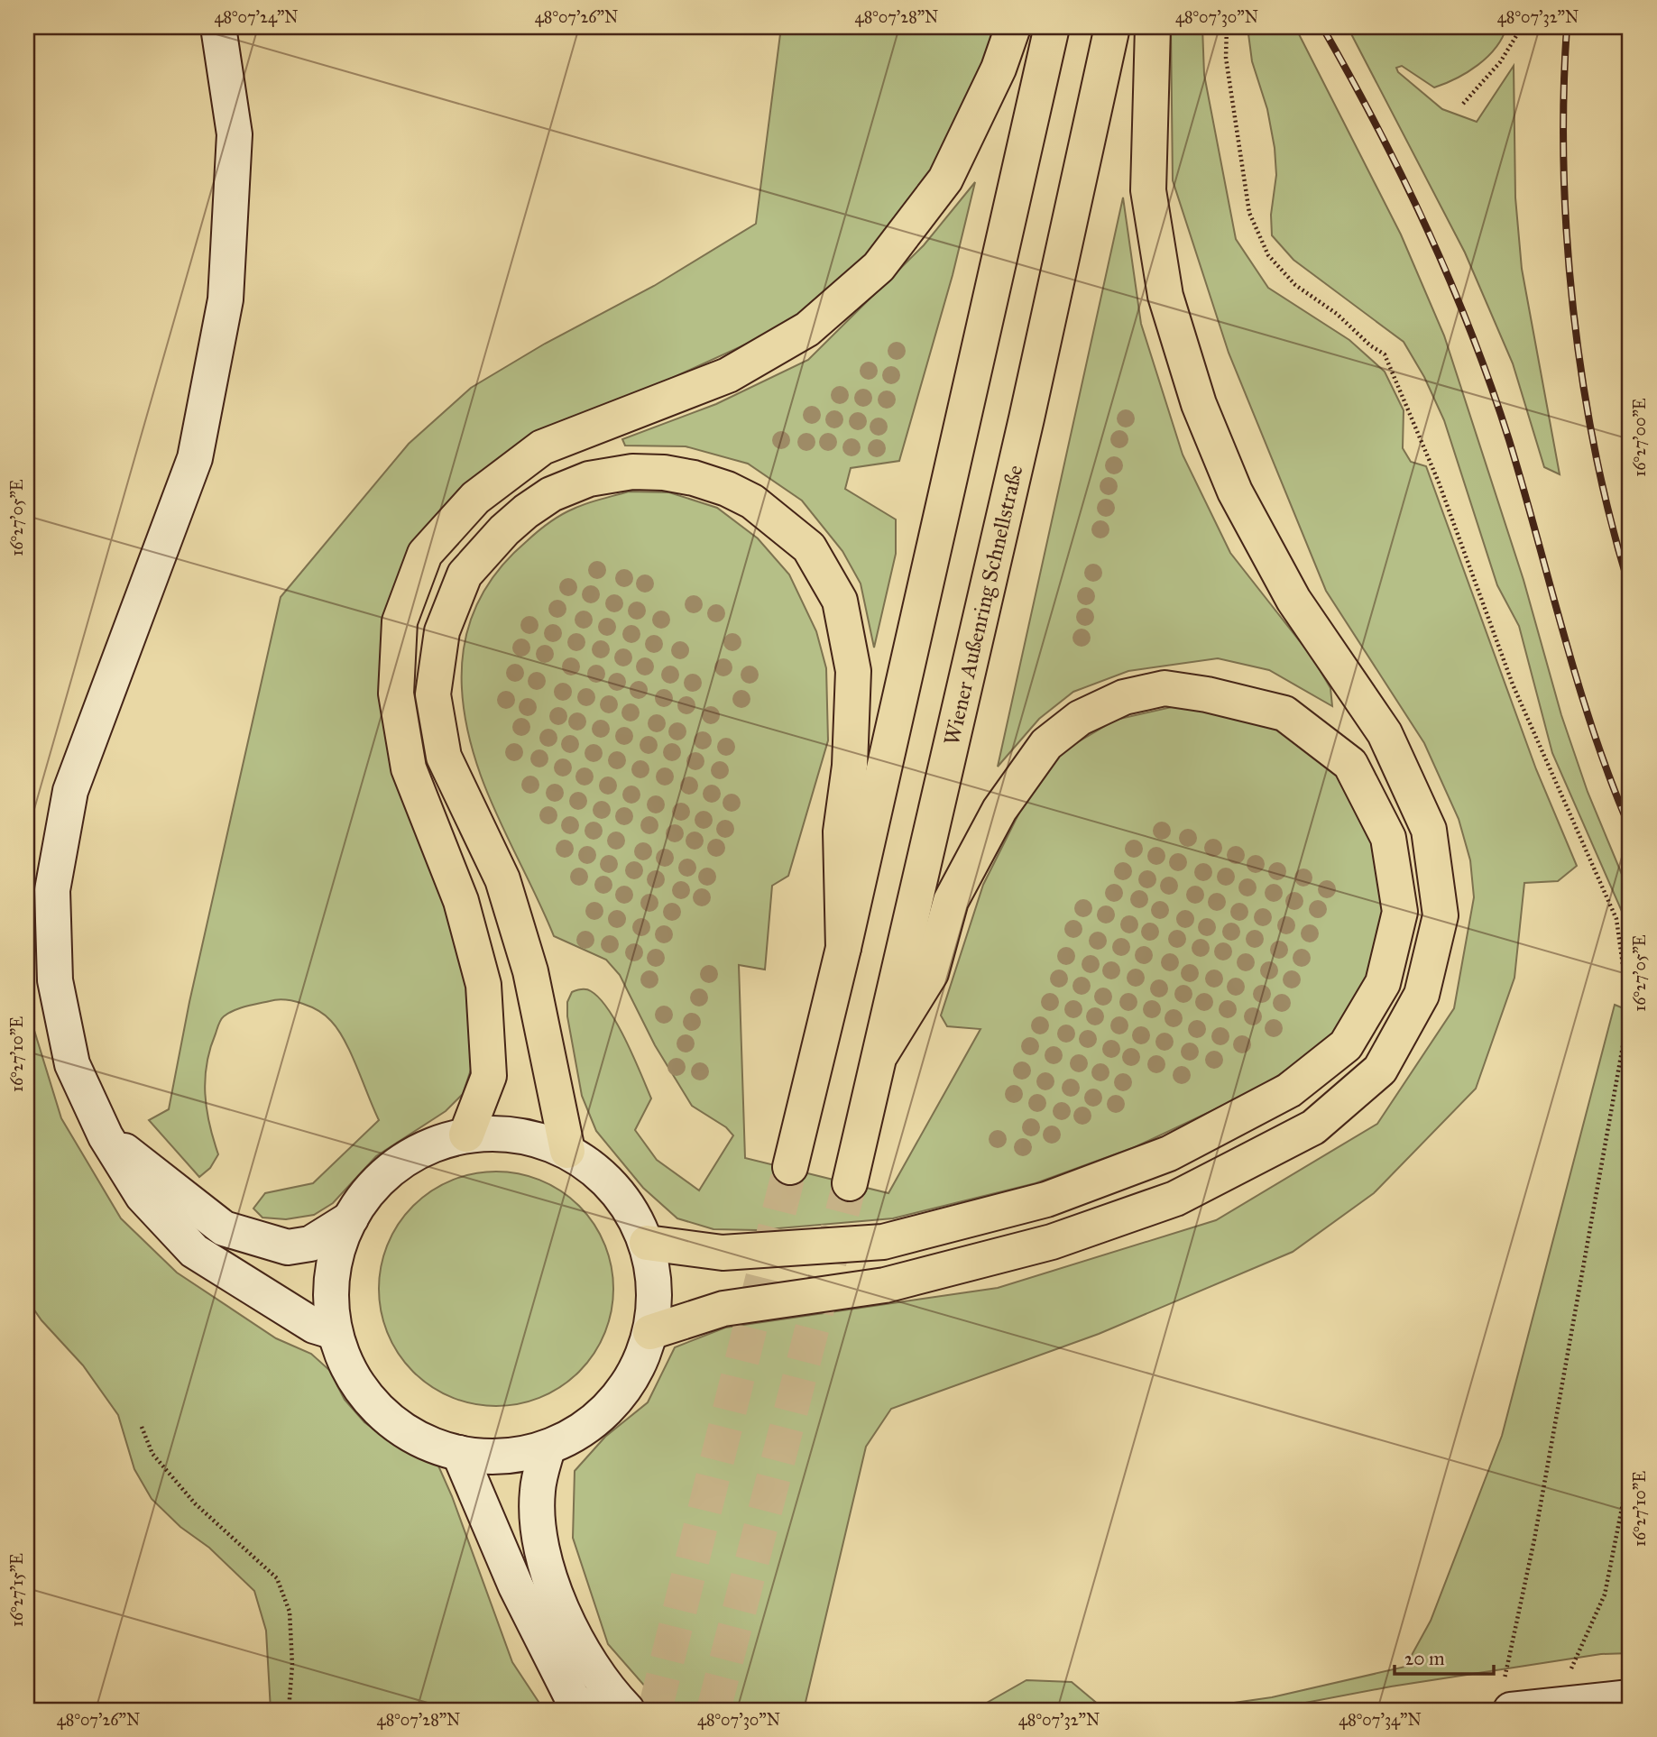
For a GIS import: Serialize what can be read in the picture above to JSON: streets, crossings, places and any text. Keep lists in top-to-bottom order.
{
  "streets": {
    "highway": ["Wiener Außenring Schnellstraße"]
  },
  "scale_bar": "20 m",
  "coordinates": [
    "48°07'24\"N",
    "48°07'26\"N",
    "48°07'28\"N",
    "48°07'30\"N",
    "48°07'32\"N",
    "16°27'00\"E",
    "16°27'05\"E",
    "16°27'10\"E",
    "16°27'15\"E",
    "48°07'34\"N"
  ]
}
